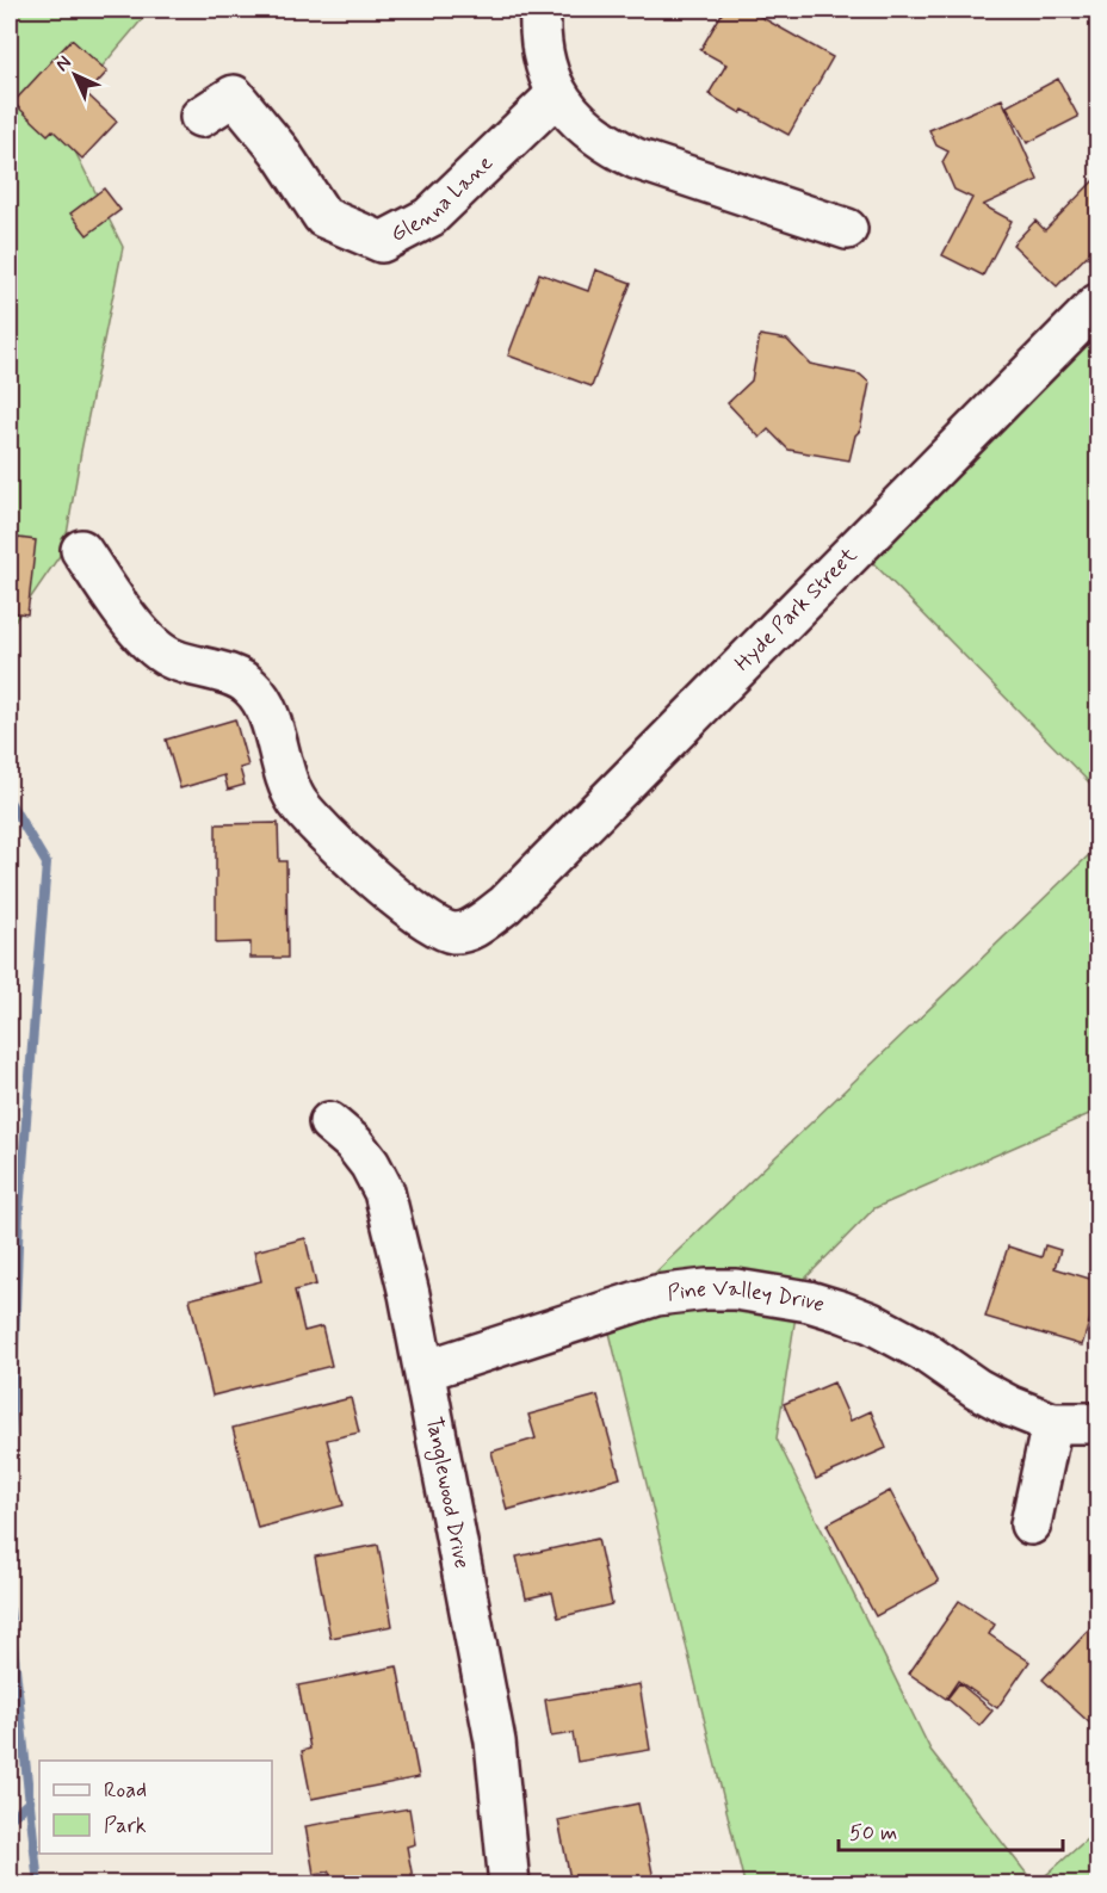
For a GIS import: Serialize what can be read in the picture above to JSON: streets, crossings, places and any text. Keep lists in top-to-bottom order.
{
  "streets": {
    "street": [
      "Glenna Lane",
      "Hyde Park Street",
      "Pine Valley Drive",
      "Tanglewood Drive"
    ]
  },
  "crossings": [
    ["Pine Valley Drive", "Tanglewood Drive"]
  ],
  "legend": ["Road", "Park"],
  "scale_bar": "50 m",
  "north": "top left"
}
